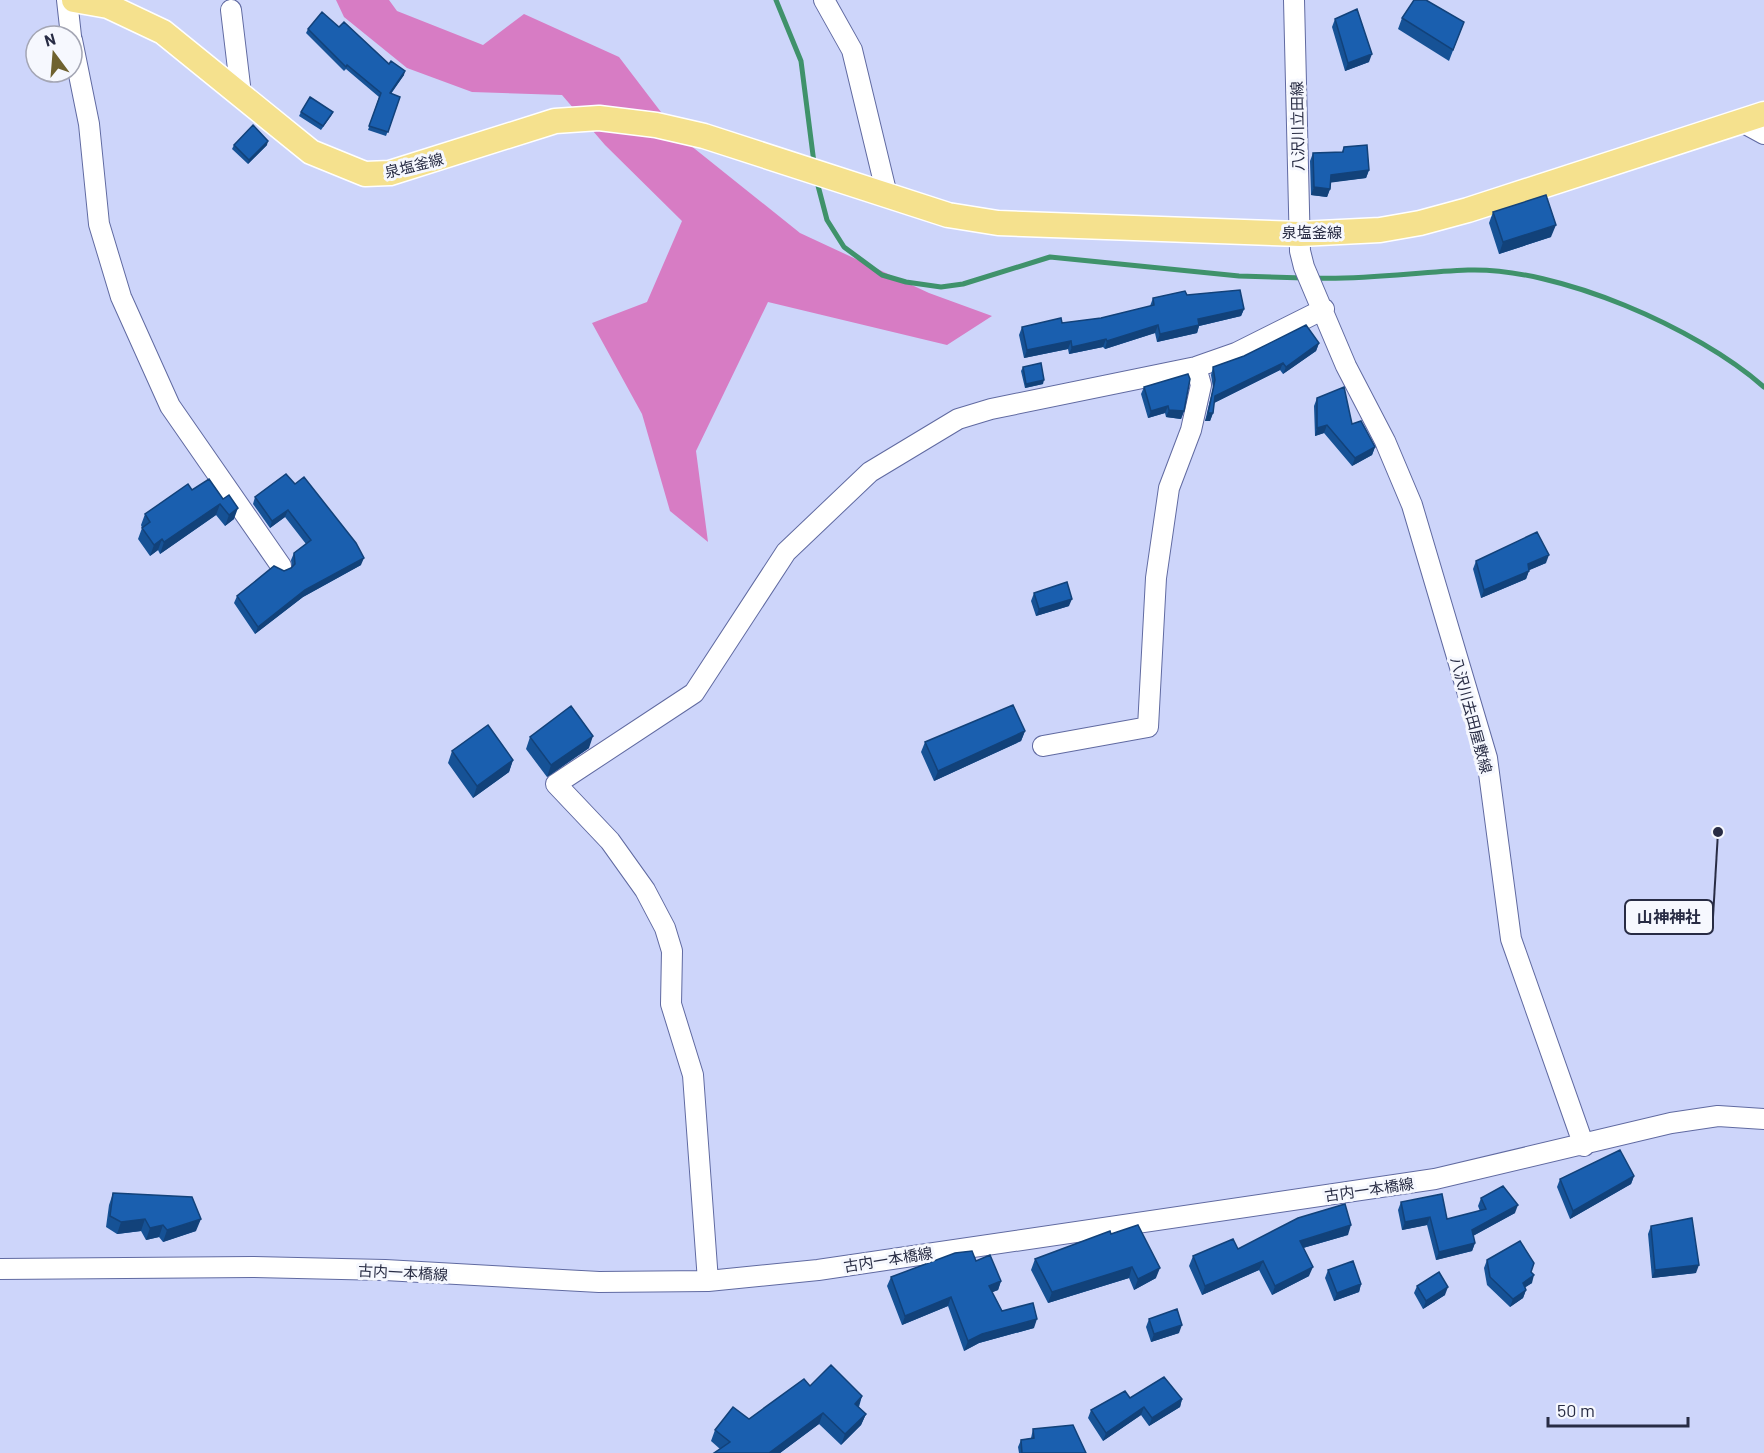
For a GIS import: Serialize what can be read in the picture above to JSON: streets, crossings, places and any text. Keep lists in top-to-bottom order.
{
  "streets": {
    "main road": ["泉塩釜線"],
    "street": ["八沢川立田線", "八沢川去田屋敷線", "古内一本橋線"]
  },
  "crossings": [
    ["八沢川立田線", "泉塩釜線"],
    ["八沢川立田線", "八沢川去田屋敷線"],
    ["八沢川去田屋敷線", "古内一本橋線"]
  ],
  "places": ["山神神社"],
  "scale_bar": "50 m",
  "north": "top"
}
